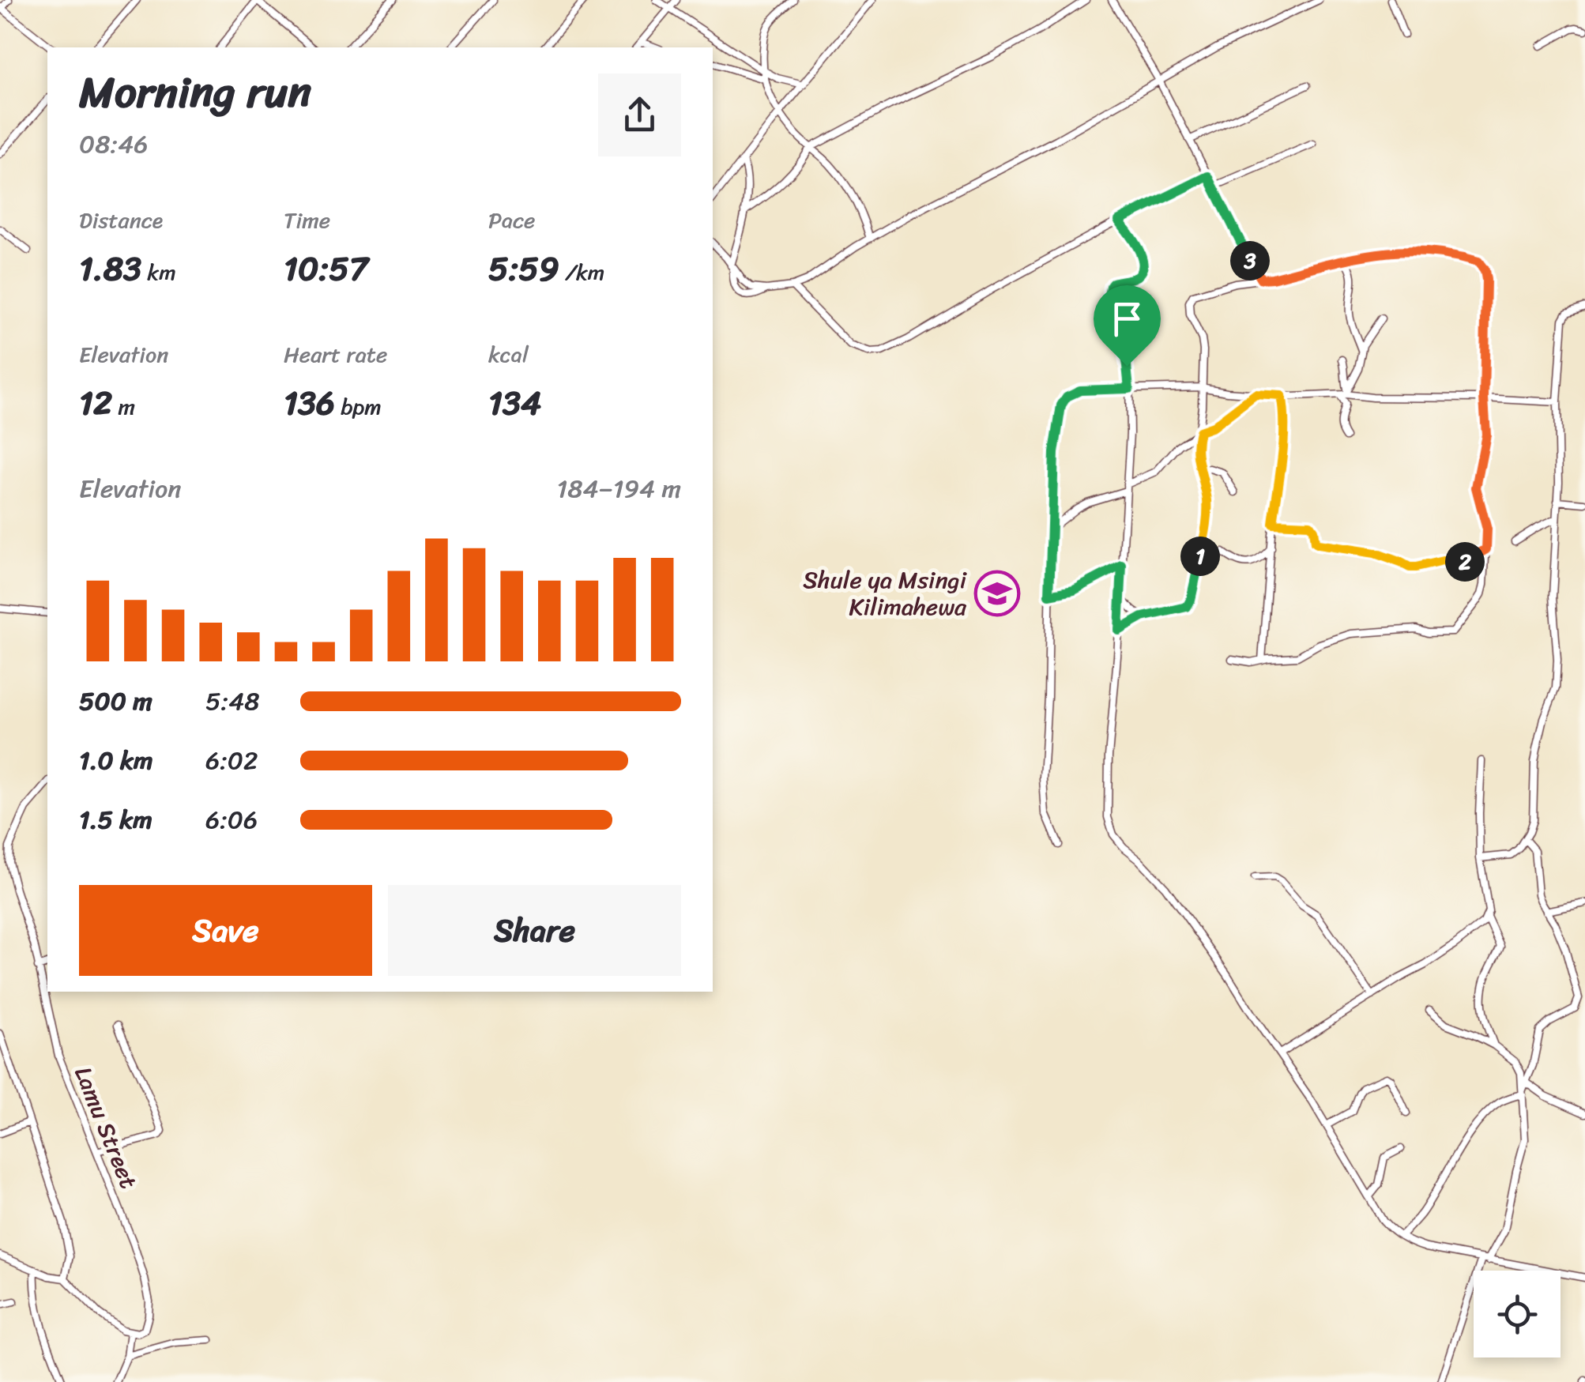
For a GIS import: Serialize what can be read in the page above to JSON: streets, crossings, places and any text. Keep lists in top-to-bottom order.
{
  "streets": {
    "street": ["Lamu Street"]
  },
  "places": {
    "school or university": ["Shule ya Msingi Kilimahewa"]
  },
  "page": {
    "heading": ["Morning run", "08:46"],
    "stats": [
      ["Distance", "1.83 km"],
      ["Time", "10:57"],
      ["Pace", "5:59 /km"],
      ["Elevation", "12 m"],
      ["Heart rate", "136 bpm"],
      ["kcal", "134"]
    ],
    "pins": ["3", "1", "2"],
    "chart": ["Elevation", "184–194 m"],
    "list": [
      {
        "name": "500 m",
        "note": "5:48"
      },
      {
        "name": "1.0 km",
        "note": "6:02"
      },
      {
        "name": "1.5 km",
        "note": "6:06"
      }
    ],
    "buttons": ["Save", "Share"]
  }
}
